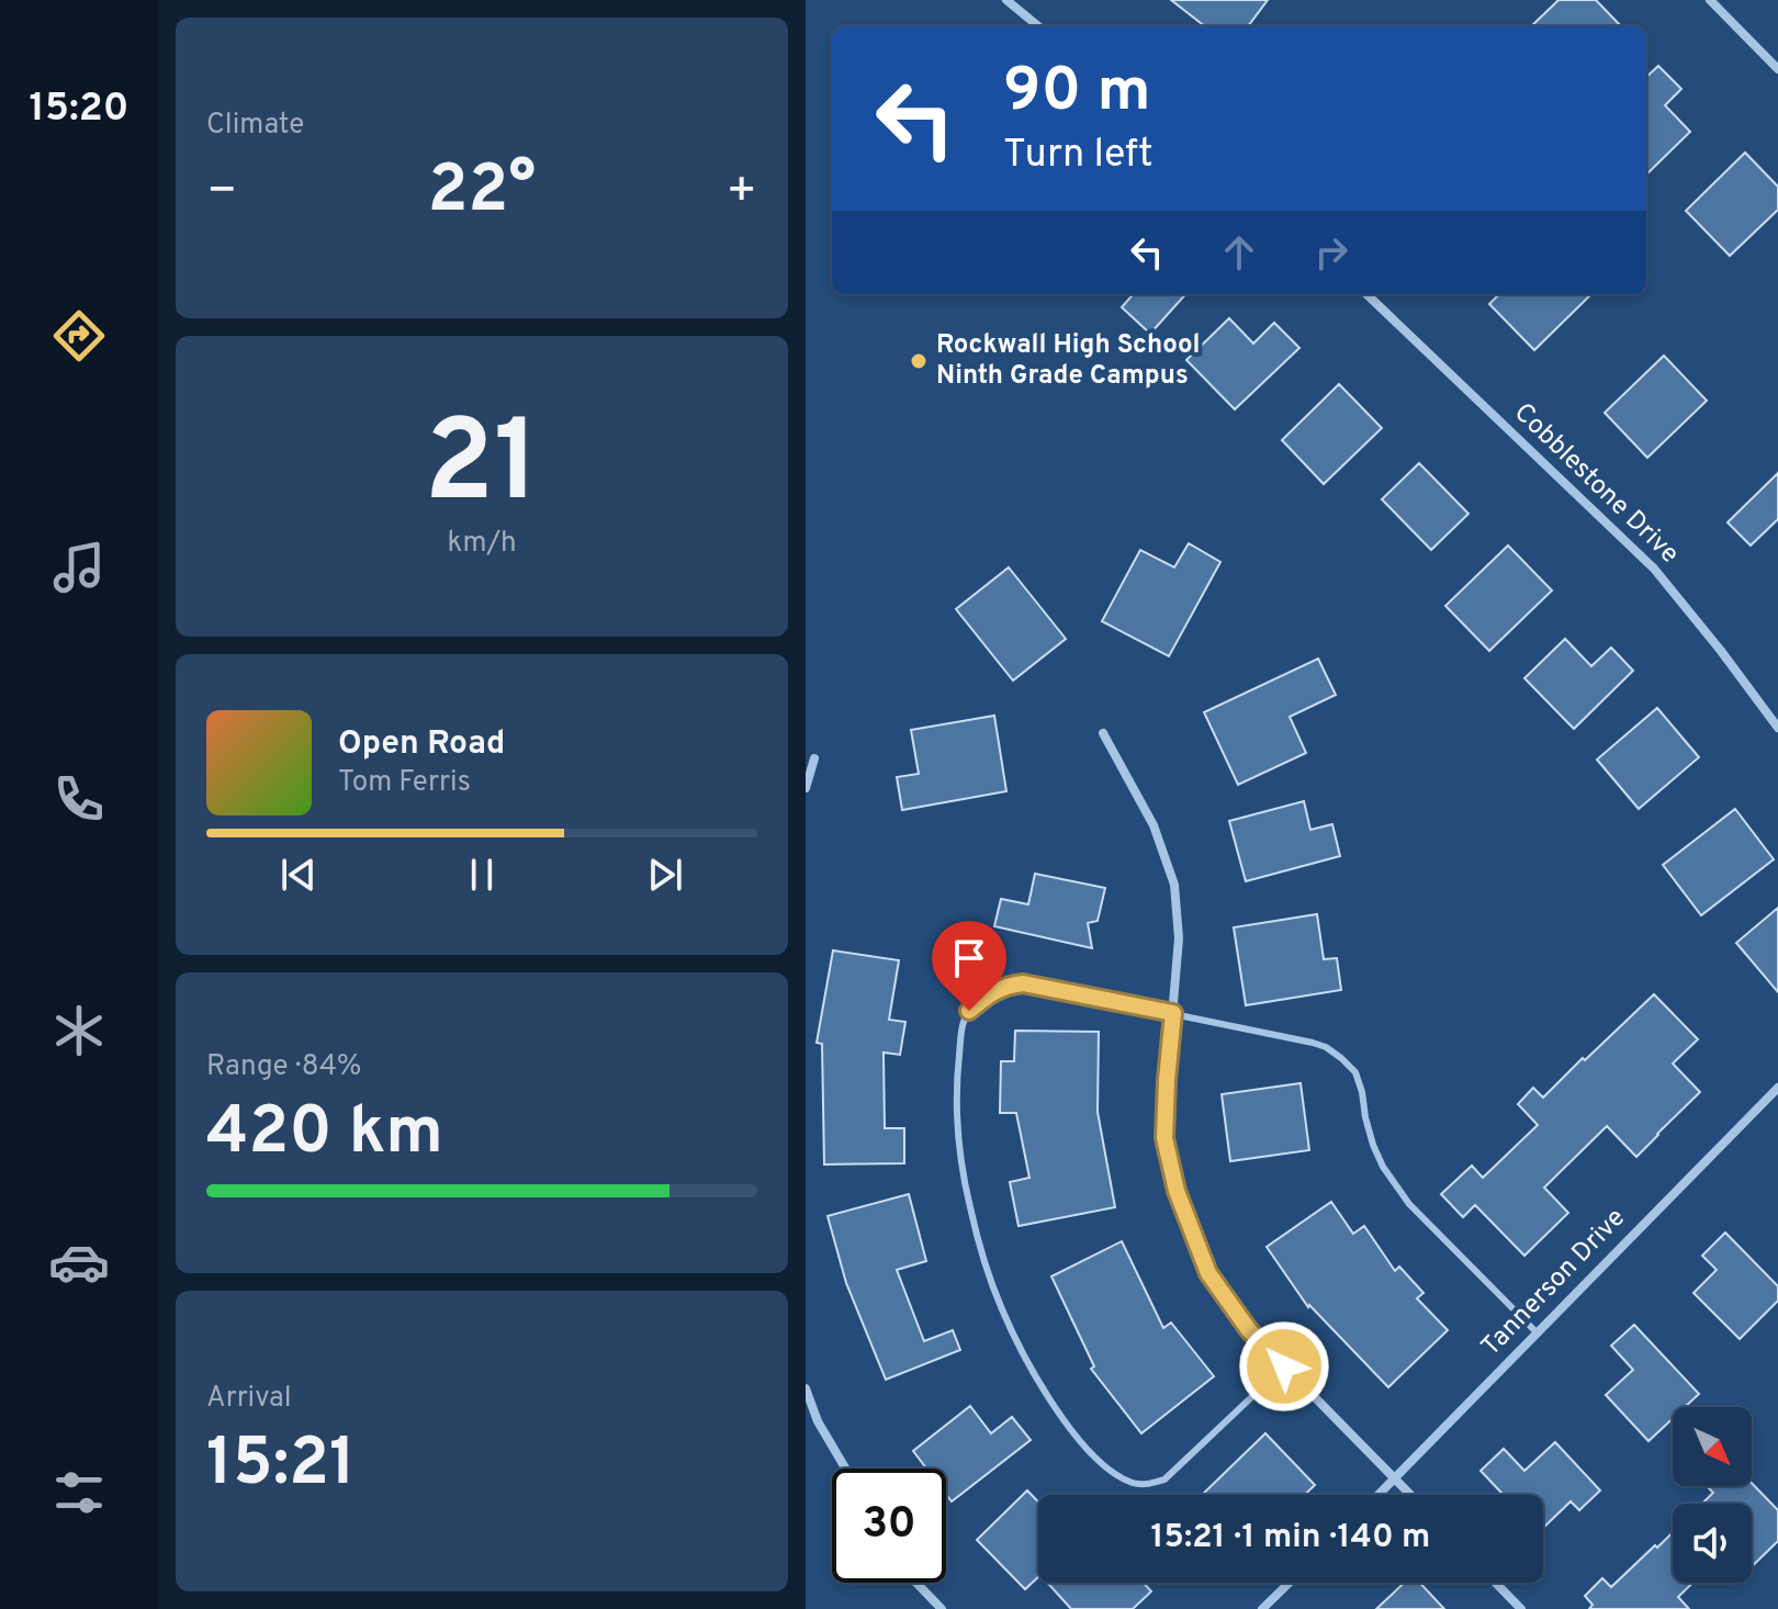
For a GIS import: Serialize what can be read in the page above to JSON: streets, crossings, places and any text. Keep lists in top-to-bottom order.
{
  "streets": {
    "street": ["Cobblestone Drive", "Tannerson Drive"]
  },
  "places": ["Rockwall High School Ninth Grade Campus"],
  "north": "bottom right",
  "page": {
    "tabs": "15:20",
    "tile": [
      "Climate",
      ["21", "km/h"],
      ["Range · 84%", "420 km"],
      ["Arrival", "15:21"]
    ],
    "turn": ["90 m", "Turn left"],
    "heat": ["−", "22°", "+"],
    "song": ["Open Road", "Tom Ferris"],
    "limit": "30",
    "trip": "15:21 · 1 min · 140 m"
  }
}
